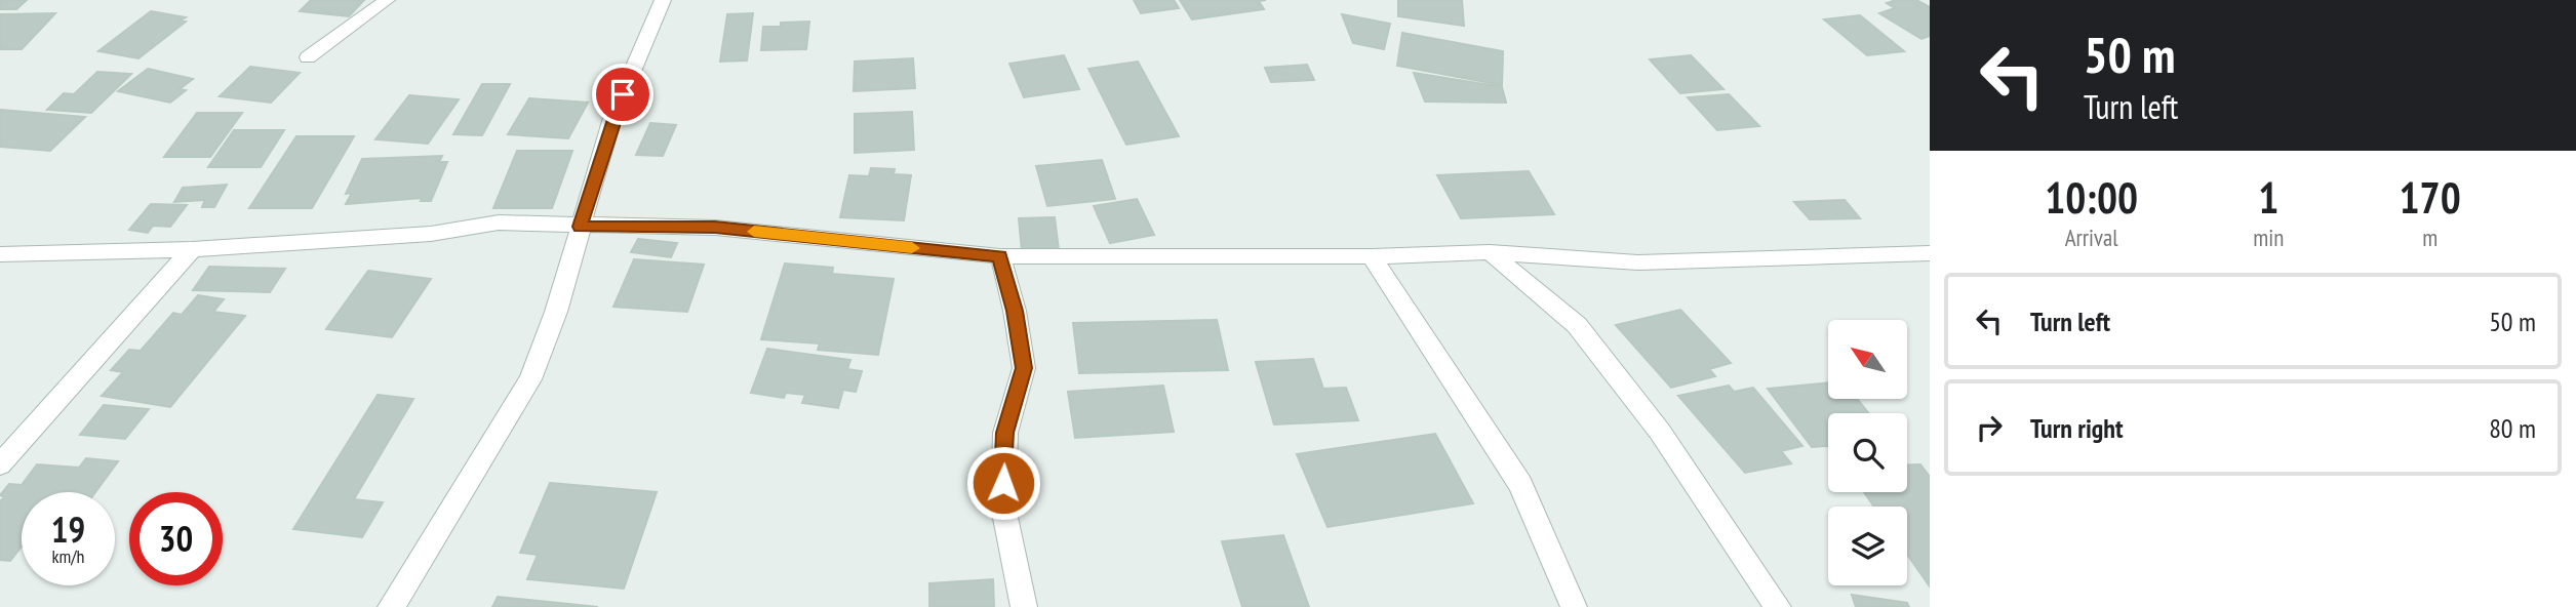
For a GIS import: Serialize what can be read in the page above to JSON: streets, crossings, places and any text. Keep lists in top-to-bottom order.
{
  "north": "top left",
  "page": {
    "turn": ["50 m", "Turn left"],
    "eta": [
      "10:00",
      "Arrival",
      "1",
      "min",
      "170",
      "m"
    ],
    "list": [
      {
        "name": "Turn left",
        "value": "50 m"
      },
      {
        "name": "Turn right",
        "value": "80 m"
      }
    ],
    "speed": "19 km/h",
    "limit": "30"
  }
}
